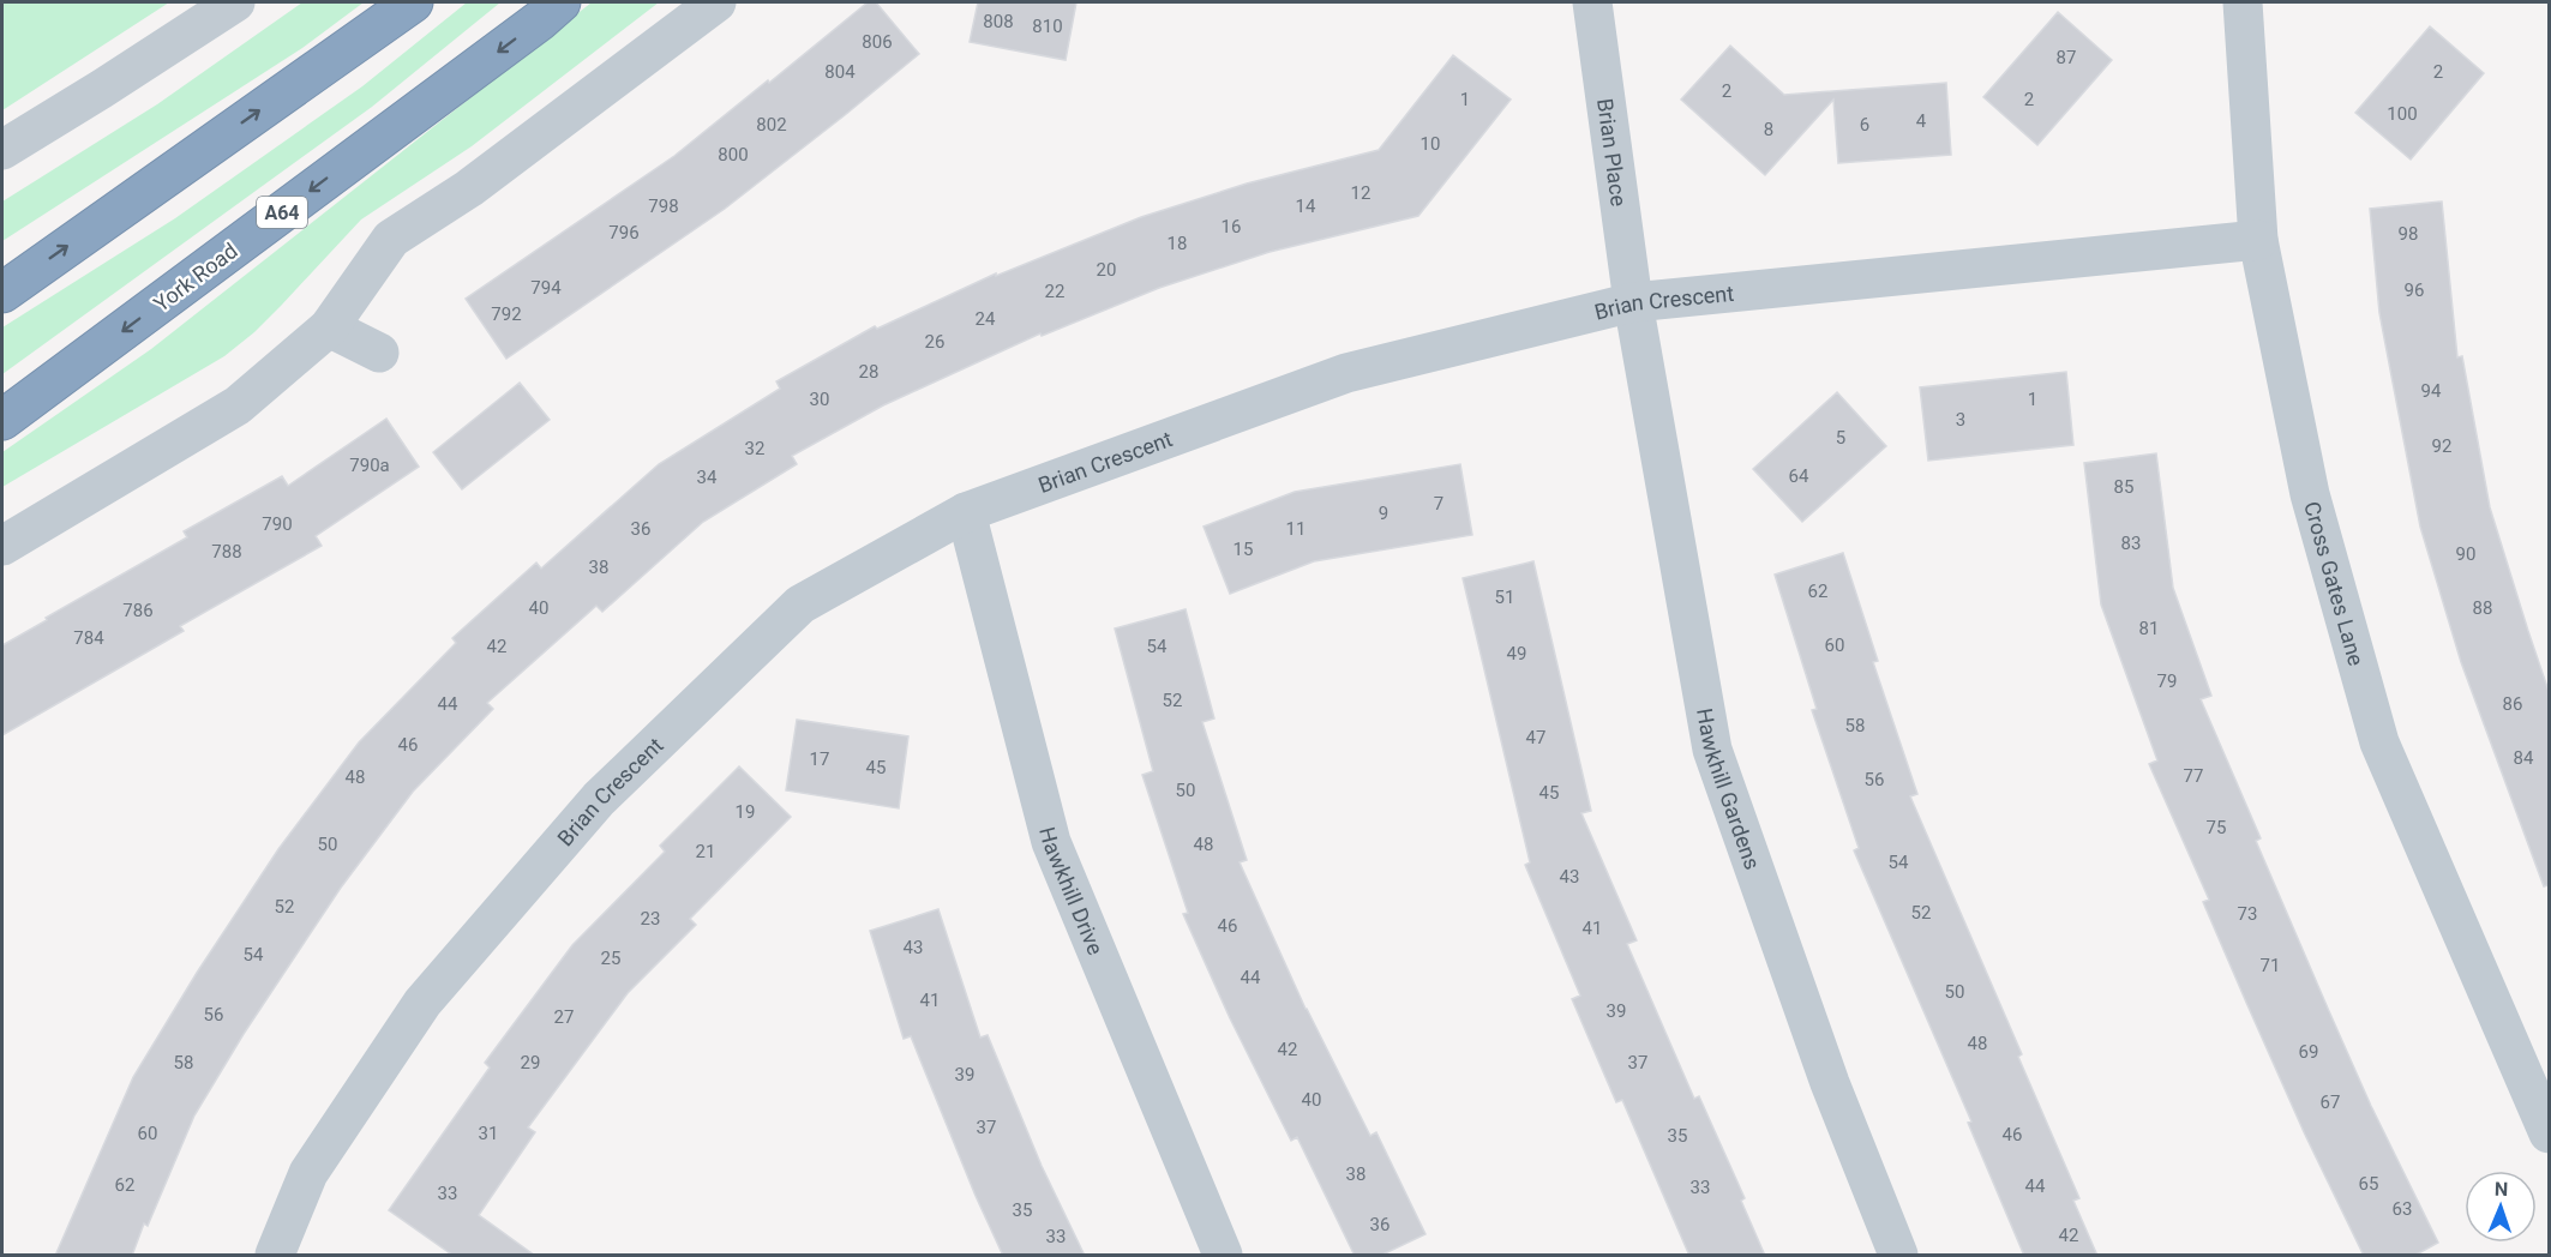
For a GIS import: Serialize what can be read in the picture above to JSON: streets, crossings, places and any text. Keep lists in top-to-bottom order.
{
  "streets": {
    "highway": ["A64", "York Road"],
    "street": [
      "Brian Place",
      "Brian Crescent",
      "Cross Gates Lane",
      "Hawkhill Gardens",
      "Hawkhill Drive"
    ]
  },
  "crossings": [
    ["Brian Place", "Brian Crescent"],
    ["Brian Place", "Hawkhill Gardens"],
    ["Brian Crescent", "Cross Gates Lane"],
    ["Brian Crescent", "Hawkhill Gardens"],
    ["Brian Crescent", "Hawkhill Drive"]
  ],
  "house_numbers": [
    "808",
    "810",
    "806",
    "87",
    "804",
    "2",
    "2",
    "1",
    "2",
    "100",
    "4",
    "802",
    "6",
    "8",
    "10",
    "800",
    "12",
    "798",
    "14",
    "16",
    "796",
    "98",
    "18",
    "20",
    "794",
    "96",
    "22",
    "792",
    "24",
    "26",
    "28",
    "94",
    "30",
    "1",
    "3",
    "5",
    "92",
    "32",
    "790a",
    "64",
    "34",
    "85",
    "7",
    "9",
    "790",
    "36",
    "11",
    "83",
    "15",
    "788",
    "90",
    "38",
    "62",
    "51",
    "40",
    "88",
    "786",
    "81",
    "784",
    "60",
    "42",
    "54",
    "49",
    "79",
    "52",
    "44",
    "86",
    "58",
    "47",
    "46",
    "84",
    "17",
    "45",
    "77",
    "48",
    "56",
    "50",
    "45",
    "19",
    "75",
    "50",
    "48",
    "21",
    "54",
    "43",
    "52",
    "52",
    "73",
    "23",
    "46",
    "41",
    "43",
    "54",
    "25",
    "71",
    "44",
    "50",
    "41",
    "39",
    "56",
    "27",
    "48",
    "42",
    "69",
    "58",
    "29",
    "37",
    "39",
    "40",
    "67",
    "37",
    "60",
    "31",
    "46",
    "35",
    "38",
    "65",
    "62",
    "44",
    "33",
    "33",
    "63",
    "35",
    "36",
    "42",
    "33"
  ],
  "north": "top"
}
